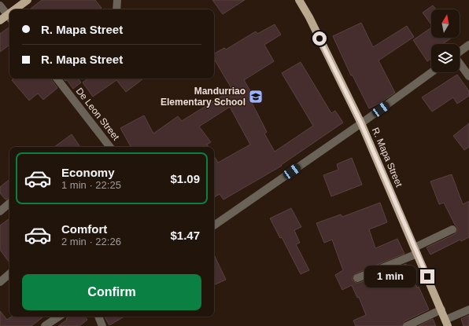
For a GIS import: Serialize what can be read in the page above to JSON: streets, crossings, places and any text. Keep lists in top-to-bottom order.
{
  "streets": {
    "main road": ["R. Mapa Street"],
    "street": ["De Leon Street"]
  },
  "places": {
    "school or university": ["Mandurriao Elementary School"]
  },
  "north": "top",
  "page": {
    "banner": ["R. Mapa Street", "R. Mapa Street"],
    "list": [
      {
        "name": "Economy",
        "note": "1 min · 22:25",
        "value": "$1.09"
      },
      {
        "name": "Comfort",
        "note": "2 min · 22:26",
        "value": "$1.47"
      }
    ],
    "bubble": "1 min",
    "buttons": "Confirm"
  }
}
